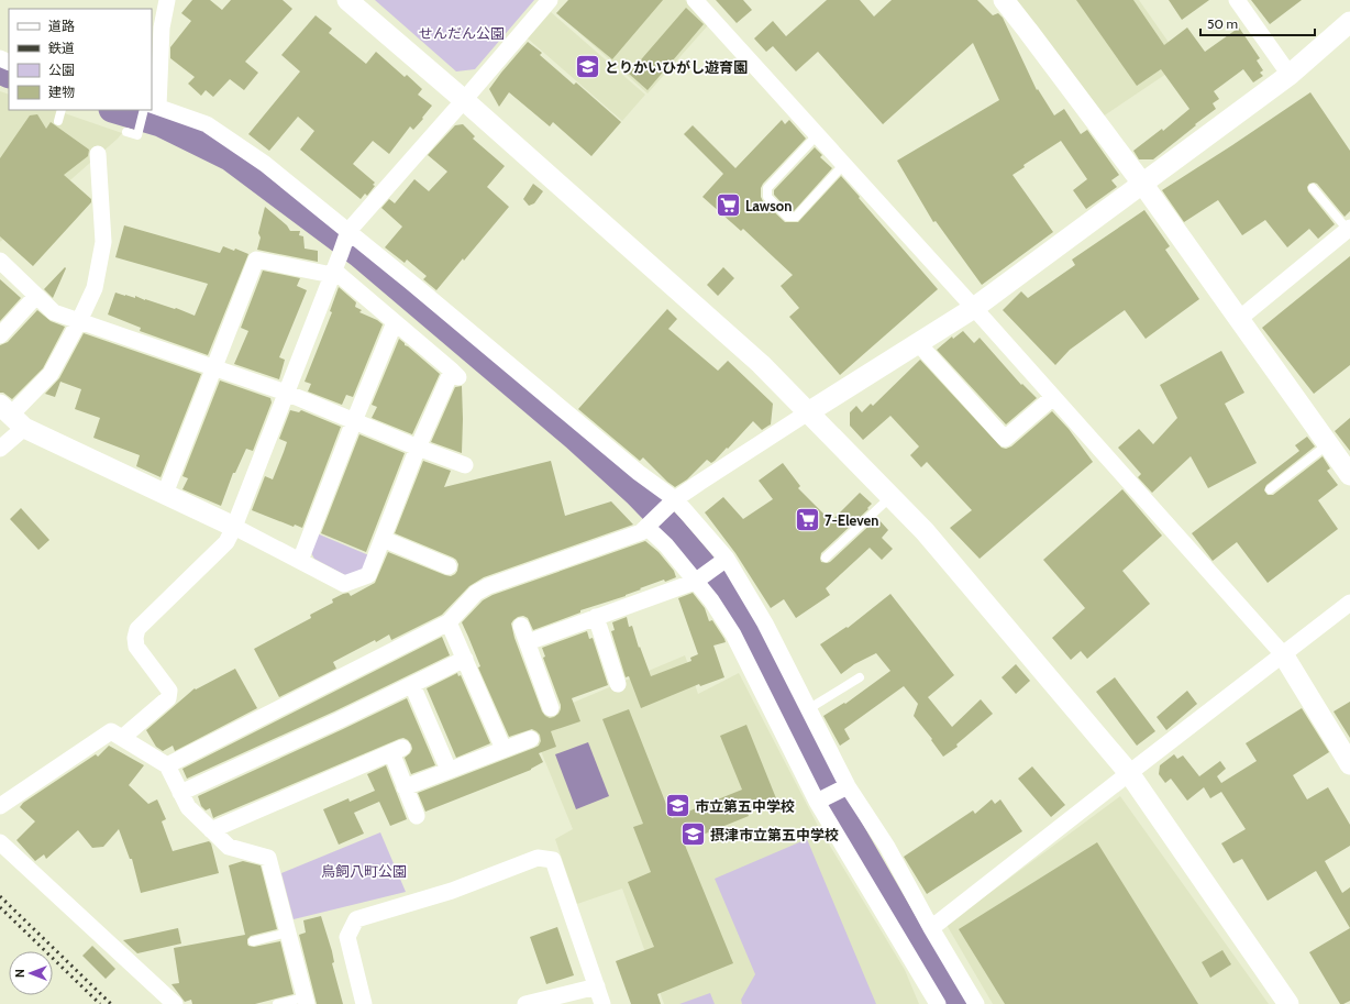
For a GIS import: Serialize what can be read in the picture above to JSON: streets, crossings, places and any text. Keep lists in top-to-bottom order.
{
  "parks": ["せんだん公園", "鳥飼八町公園"],
  "places": {
    "school or university": ["とりかいひがし遊育園", "市立第五中学校", "摂津市立第五中学校"],
    "supermarket": ["Lawson", "7-Eleven"]
  },
  "legend": [
    "道路",
    "鉄道",
    "公園",
    "建物"
  ],
  "scale_bar": "50 m",
  "north": "left"
}
